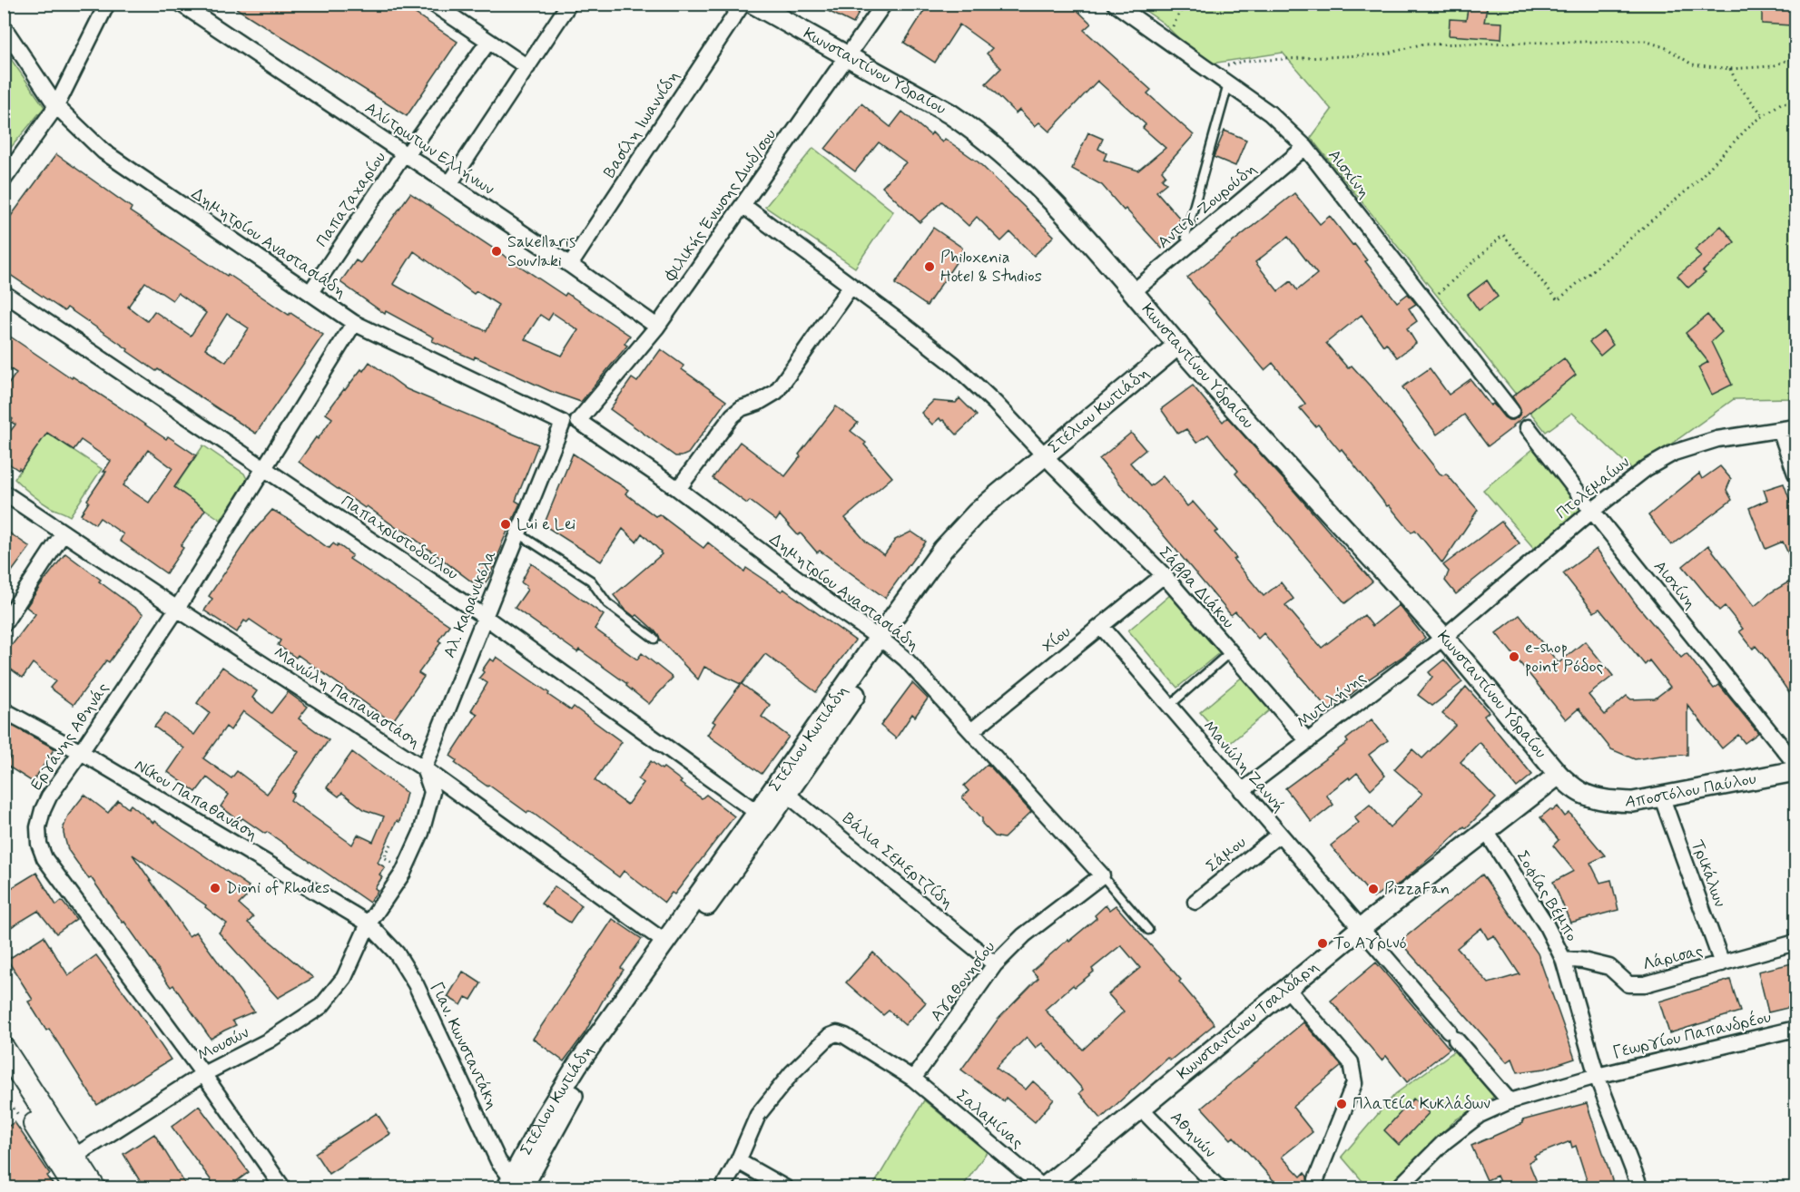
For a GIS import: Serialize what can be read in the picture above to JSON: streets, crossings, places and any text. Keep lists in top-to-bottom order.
{
  "streets": {
    "street": [
      "Κωνσταντίνου Υδραίου",
      "Βασίλη Ιωαννίδη",
      "Αλύτρωτων Ελλήνων",
      "Αισχίνη",
      "Παπαζαχαρίου",
      "Φιλικής Ένωσης Δωδ/σου",
      "Αντιγ. Ζουρούδη",
      "Δημητρίου Αναστασιάδη",
      "Στέλιου Κωτιάδη",
      "Πτολεμαίων",
      "Παπαχριστοδούλου",
      "Σάββα Διάκου",
      "Αλ. Καρανικόλα",
      "Χίου",
      "Μανώλη Παπαναστάση",
      "Μυτιλήνης",
      "Εργάνης Αθηνάς",
      "Μανώλη Ζαννή",
      "Αποστόλου Παύλου",
      "Νίκου Παπαθανάση",
      "Σάμου",
      "Βάλια Σεμερτζίδη",
      "Τρικάλων",
      "Σοφίας Βέμπο",
      "Λάρισας",
      "Αγαθονησίου",
      "Κωνσταντίνου Τσαλδάρη",
      "Γεωργίου Παπανδρέου",
      "Μουσών",
      "Γιαν. Κωνσταντάκη",
      "Σαλαμίνας",
      "Αθηνών"
    ]
  },
  "crossings": [
    ["Κωνσταντίνου Υδραίου", "Φιλικής Ένωσης Δωδ/σου"],
    ["Κωνσταντίνου Υδραίου", "Αντιγ. Ζουρούδη"],
    ["Κωνσταντίνου Υδραίου", "Στέλιου Κωτιάδη"],
    ["Κωνσταντίνου Υδραίου", "Πτολεμαίων"],
    ["Κωνσταντίνου Υδραίου", "Μυτιλήνης"],
    ["Κωνσταντίνου Υδραίου", "Αποστόλου Παύλου"],
    ["Κωνσταντίνου Υδραίου", "Κωνσταντίνου Τσαλδάρη"],
    ["Βασίλη Ιωαννίδη", "Αλύτρωτων Ελλήνων"],
    ["Αλύτρωτων Ελλήνων", "Παπαζαχαρίου"],
    ["Αλύτρωτων Ελλήνων", "Φιλικής Ένωσης Δωδ/σου"],
    ["Αισχίνη", "Αντιγ. Ζουρούδη"],
    ["Αισχίνη", "Πτολεμαίων"],
    ["Παπαζαχαρίου", "Δημητρίου Αναστασιάδη"],
    ["Φιλικής Ένωσης Δωδ/σου", "Δημητρίου Αναστασιάδη"],
    ["Φιλικής Ένωσης Δωδ/σου", "Σάββα Διάκου"],
    ["Φιλικής Ένωσης Δωδ/σου", "Αλ. Καρανικόλα"],
    ["Δημητρίου Αναστασιάδη", "Στέλιου Κωτιάδη"],
    ["Δημητρίου Αναστασιάδη", "Αλ. Καρανικόλα"],
    ["Δημητρίου Αναστασιάδη", "Χίου"],
    ["Δημητρίου Αναστασιάδη", "Εργάνης Αθηνάς"],
    ["Δημητρίου Αναστασιάδη", "Αγαθονησίου"],
    ["Στέλιου Κωτιάδη", "Παπαχριστοδούλου"],
    ["Στέλιου Κωτιάδη", "Σάββα Διάκου"],
    ["Στέλιου Κωτιάδη", "Μανώλη Παπαναστάση"],
    ["Στέλιου Κωτιάδη", "Βάλια Σεμερτζίδη"],
    ["Στέλιου Κωτιάδη", "Γιαν. Κωνσταντάκη"],
    ["Πτολεμαίων", "Μυτιλήνης"],
    ["Παπαχριστοδούλου", "Αλ. Καρανικόλα"],
    ["Παπαχριστοδούλου", "Εργάνης Αθηνάς"],
    ["Σάββα Διάκου", "Χίου"],
    ["Σάββα Διάκου", "Μυτιλήνης"],
    ["Αλ. Καρανικόλα", "Μανώλη Παπαναστάση"],
    ["Αλ. Καρανικόλα", "Μουσών"],
    ["Χίου", "Μανώλη Ζαννή"],
    ["Μανώλη Παπαναστάση", "Εργάνης Αθηνάς"],
    ["Μανώλη Παπαναστάση", "Μουσών"],
    ["Μυτιλήνης", "Μανώλη Ζαννή"],
    ["Εργάνης Αθηνάς", "Νίκου Παπαθανάση"],
    ["Εργάνης Αθηνάς", "Μουσών"],
    ["Μανώλη Ζαννή", "Σάμου"],
    ["Μανώλη Ζαννή", "Κωνσταντίνου Τσαλδάρη"],
    ["Μανώλη Ζαννή", "Γεωργίου Παπανδρέου"],
    ["Αποστόλου Παύλου", "Τρικάλων"],
    ["Νίκου Παπαθανάση", "Μουσών"],
    ["Νίκου Παπαθανάση", "Γιαν. Κωνσταντάκη"],
    ["Βάλια Σεμερτζίδη", "Αγαθονησίου"],
    ["Τρικάλων", "Λάρισας"],
    ["Σοφίας Βέμπο", "Λάρισας"],
    ["Σοφίας Βέμπο", "Κωνσταντίνου Τσαλδάρη"],
    ["Σοφίας Βέμπο", "Γεωργίου Παπανδρέου"],
    ["Αγαθονησίου", "Σαλαμίνας"],
    ["Κωνσταντίνου Τσαλδάρη", "Σαλαμίνας"],
    ["Κωνσταντίνου Τσαλδάρη", "Αθηνών"],
    ["Μουσών", "Γιαν. Κωνσταντάκη"]
  ],
  "places": [
    "Sakellaris Souvlaki",
    "Philoxenia Hotel & Studios",
    "Lui e Lei",
    "e-shop point Ρόδος",
    "Dioni of Rhodes",
    "PizzaFan",
    "Το Αγρινό",
    "Πλατεία Κυκλάδων"
  ]
}
